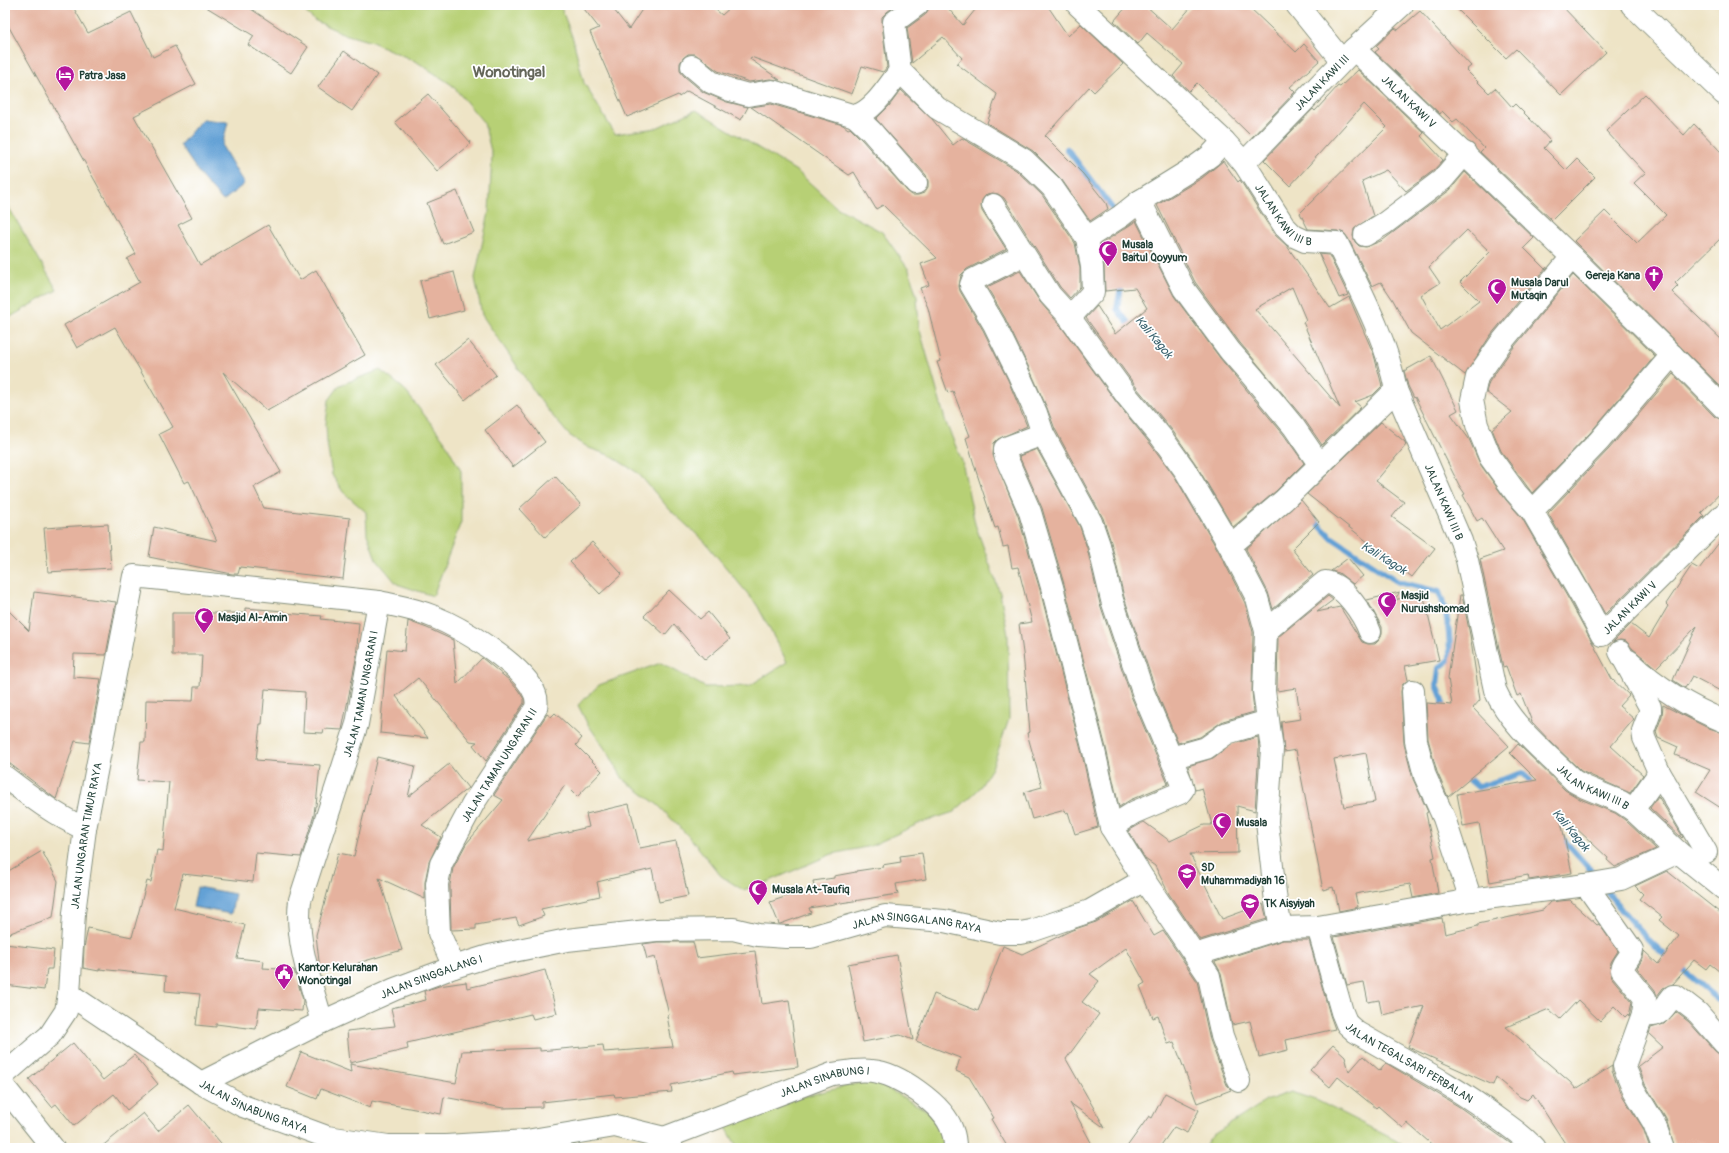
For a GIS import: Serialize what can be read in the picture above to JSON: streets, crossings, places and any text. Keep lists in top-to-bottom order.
{
  "streets": {
    "street": [
      "JALAN KAWI III",
      "JALAN KAWI V",
      "JALAN KAWI III B",
      "JALAN TAMAN UNGARAN I",
      "JALAN TAMAN UNGARAN II",
      "JALAN UNGARAN TIMUR RAYA",
      "JALAN SINGGALANG RAYA",
      "JALAN SINGGALANG I",
      "JALAN TEGALSARI PERBALAN",
      "JALAN SINABUNG I",
      "JALAN SINABUNG RAYA"
    ]
  },
  "crossings": [
    ["JALAN KAWI III", "JALAN KAWI V"],
    ["JALAN KAWI III", "JALAN KAWI III B"],
    ["JALAN TAMAN UNGARAN I", "JALAN TAMAN UNGARAN II"],
    ["JALAN TAMAN UNGARAN I", "JALAN UNGARAN TIMUR RAYA"],
    ["JALAN TAMAN UNGARAN I", "JALAN SINGGALANG I"],
    ["JALAN TAMAN UNGARAN II", "JALAN UNGARAN TIMUR RAYA"],
    ["JALAN TAMAN UNGARAN II", "JALAN SINGGALANG I"],
    ["JALAN UNGARAN TIMUR RAYA", "JALAN SINABUNG RAYA"],
    ["JALAN SINGGALANG RAYA", "JALAN SINGGALANG I"],
    ["JALAN SINGGALANG I", "JALAN SINABUNG RAYA"],
    ["JALAN SINABUNG I", "JALAN SINABUNG RAYA"]
  ],
  "districts": ["Wonotingal"],
  "water": ["Kali Kagok"],
  "places": {
    "hotel": ["Patra Jasa"],
    "mosque": [
      "Musala Baitul Qoyyum",
      "Musala Darul Mutaqin",
      "Masjid Nurushshomad",
      "Masjid Al-Amin",
      "Musala",
      "Musala At-Taufiq"
    ],
    "church": ["Gereja Kana"],
    "school or university": ["SD Muhammadiyah 16", "TK Aisyiyah"],
    "public building": ["Kantor Kelurahan Wonotingal"]
  }
}
